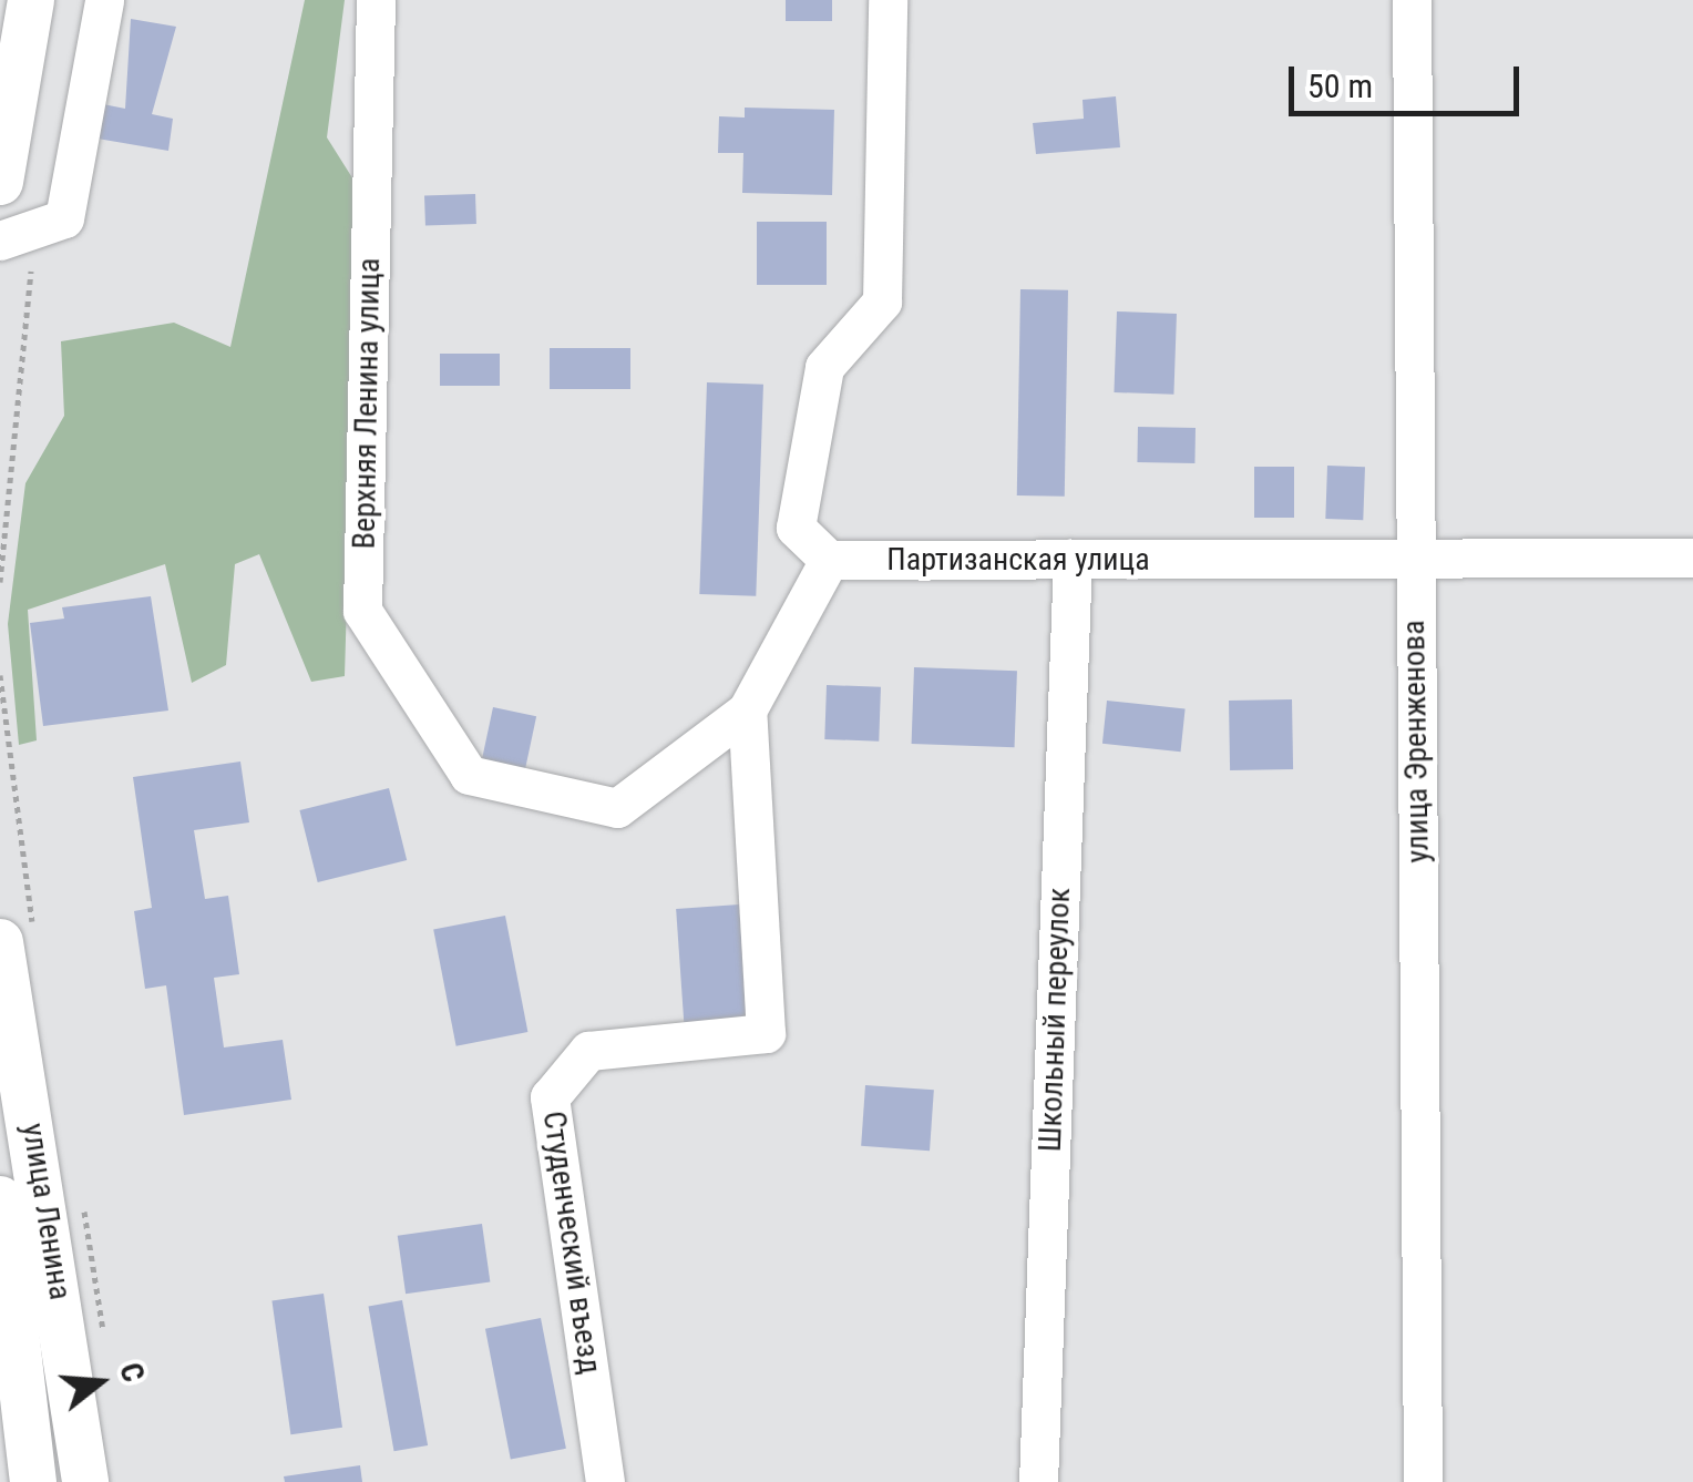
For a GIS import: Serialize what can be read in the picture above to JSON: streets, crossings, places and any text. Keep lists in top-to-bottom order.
{
  "streets": {
    "main road": ["улица Ленина"],
    "street": [
      "Верхняя Ленина улица",
      "Партизанская улица",
      "улица Эренженова",
      "Школьный переулок",
      "Студенческий въезд"
    ]
  },
  "crossings": [
    ["Верхняя Ленина улица", "Студенческий въезд"],
    ["Партизанская улица", "улица Эренженова"],
    ["Партизанская улица", "Школьный переулок"]
  ],
  "scale_bar": "50 m",
  "north": "right"
}
